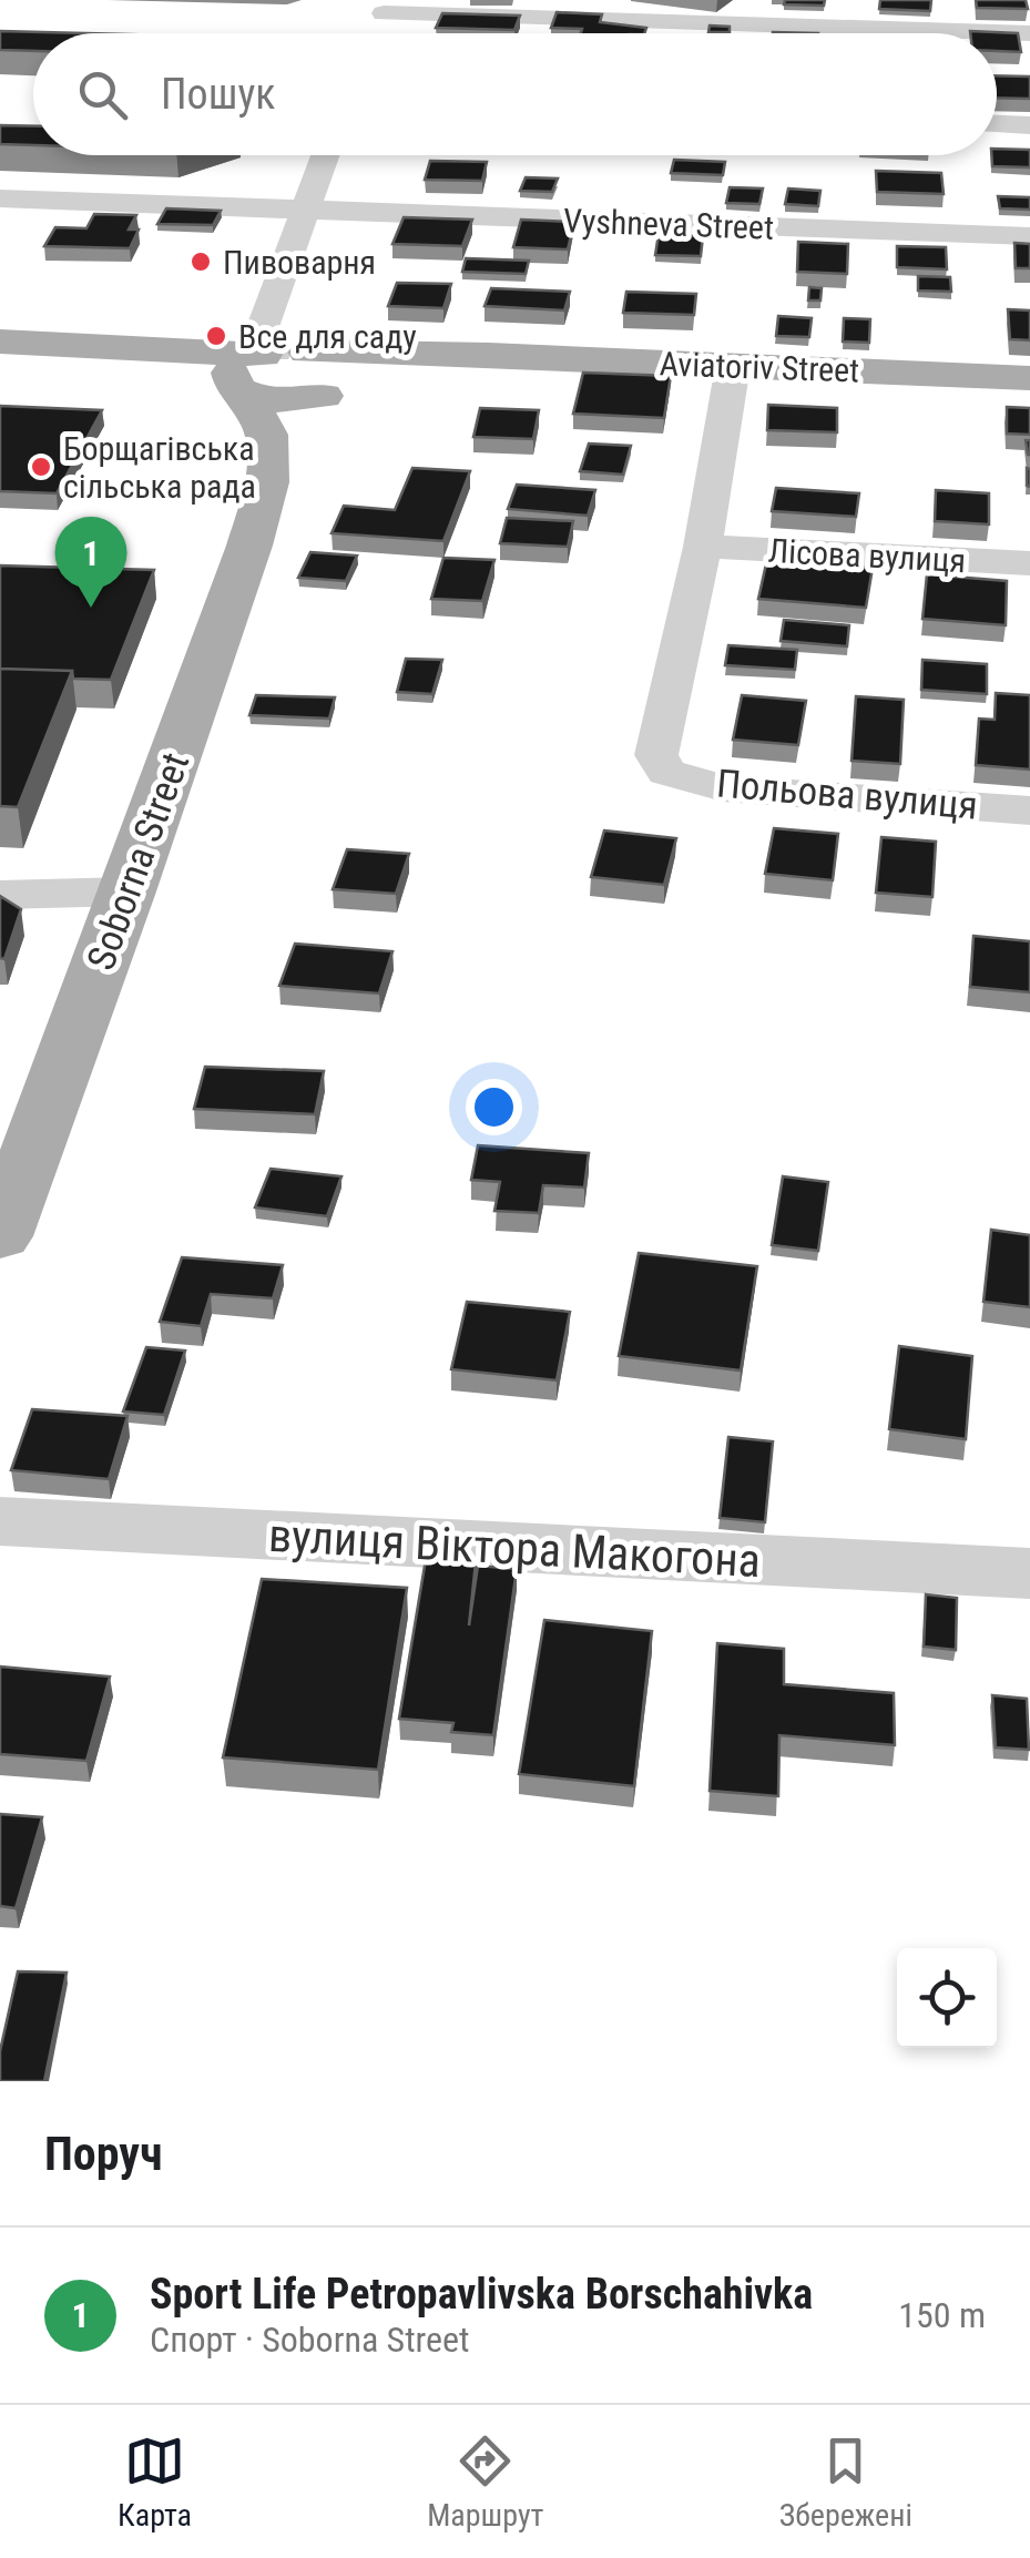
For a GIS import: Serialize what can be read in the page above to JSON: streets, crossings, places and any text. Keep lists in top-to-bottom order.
{
  "streets": {
    "main road": ["Aviatoriv Street", "Soborna Street"],
    "street": [
      "Vyshneva Street",
      "Лісова вулиця",
      "Польова вулиця",
      "вулиця Віктора Макогона"
    ]
  },
  "crossings": [
    ["Aviatoriv Street", "Soborna Street"],
    ["Лісова вулиця", "Польова вулиця"]
  ],
  "places": ["Пивоварня", "Все для саду", "Борщагівська сільська рада"],
  "page": {
    "search": "Пошук",
    "pins": "1",
    "heading": "Поруч",
    "list": [
      {
        "mark": "1",
        "name": "Sport Life Petropavlivska Borschahivka",
        "note": "Спорт · Soborna Street",
        "value": "150 m"
      }
    ],
    "nav": ["Карта", "Маршрут", "Збережені"]
  }
}
